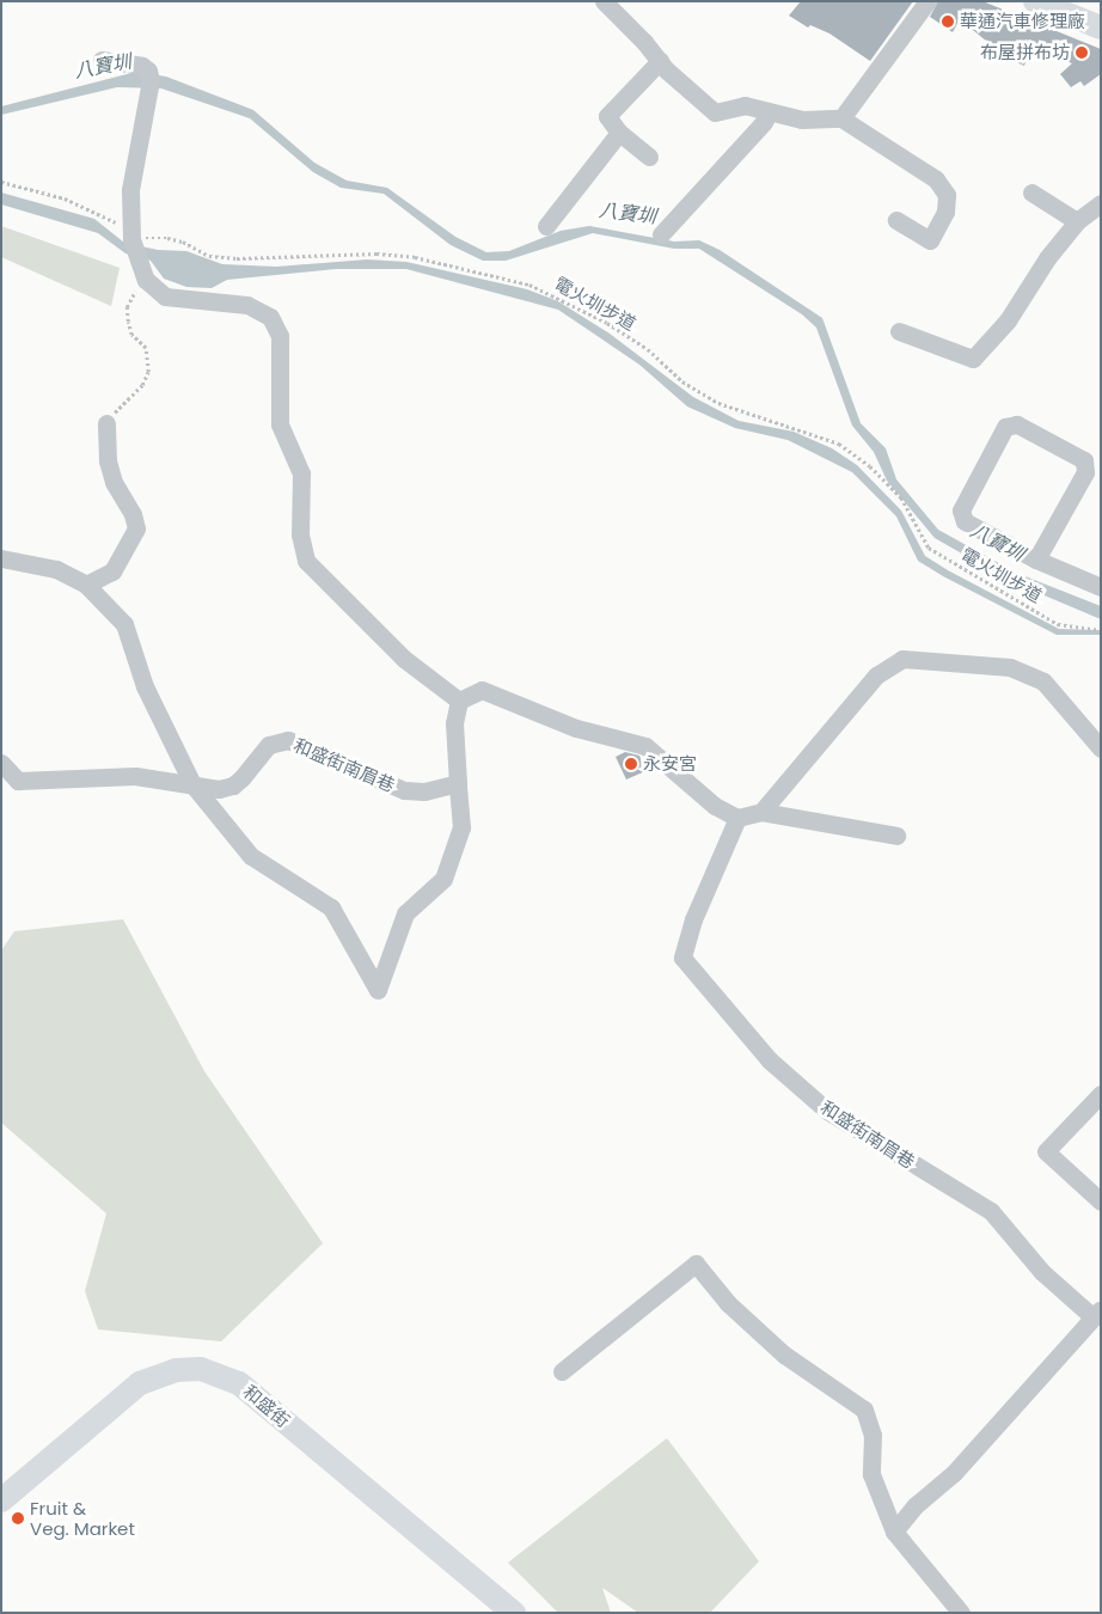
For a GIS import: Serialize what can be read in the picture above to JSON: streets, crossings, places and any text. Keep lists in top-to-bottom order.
{
  "streets": {
    "main road": ["和盛街"],
    "street": ["和盛街南眉巷"],
    "path": ["電火圳步道"]
  },
  "water": ["八寶圳"],
  "places": [
    "華通汽車修理廠",
    "布屋拼布坊",
    "永安宮",
    "Fruit & Veg. Market"
  ]
}
